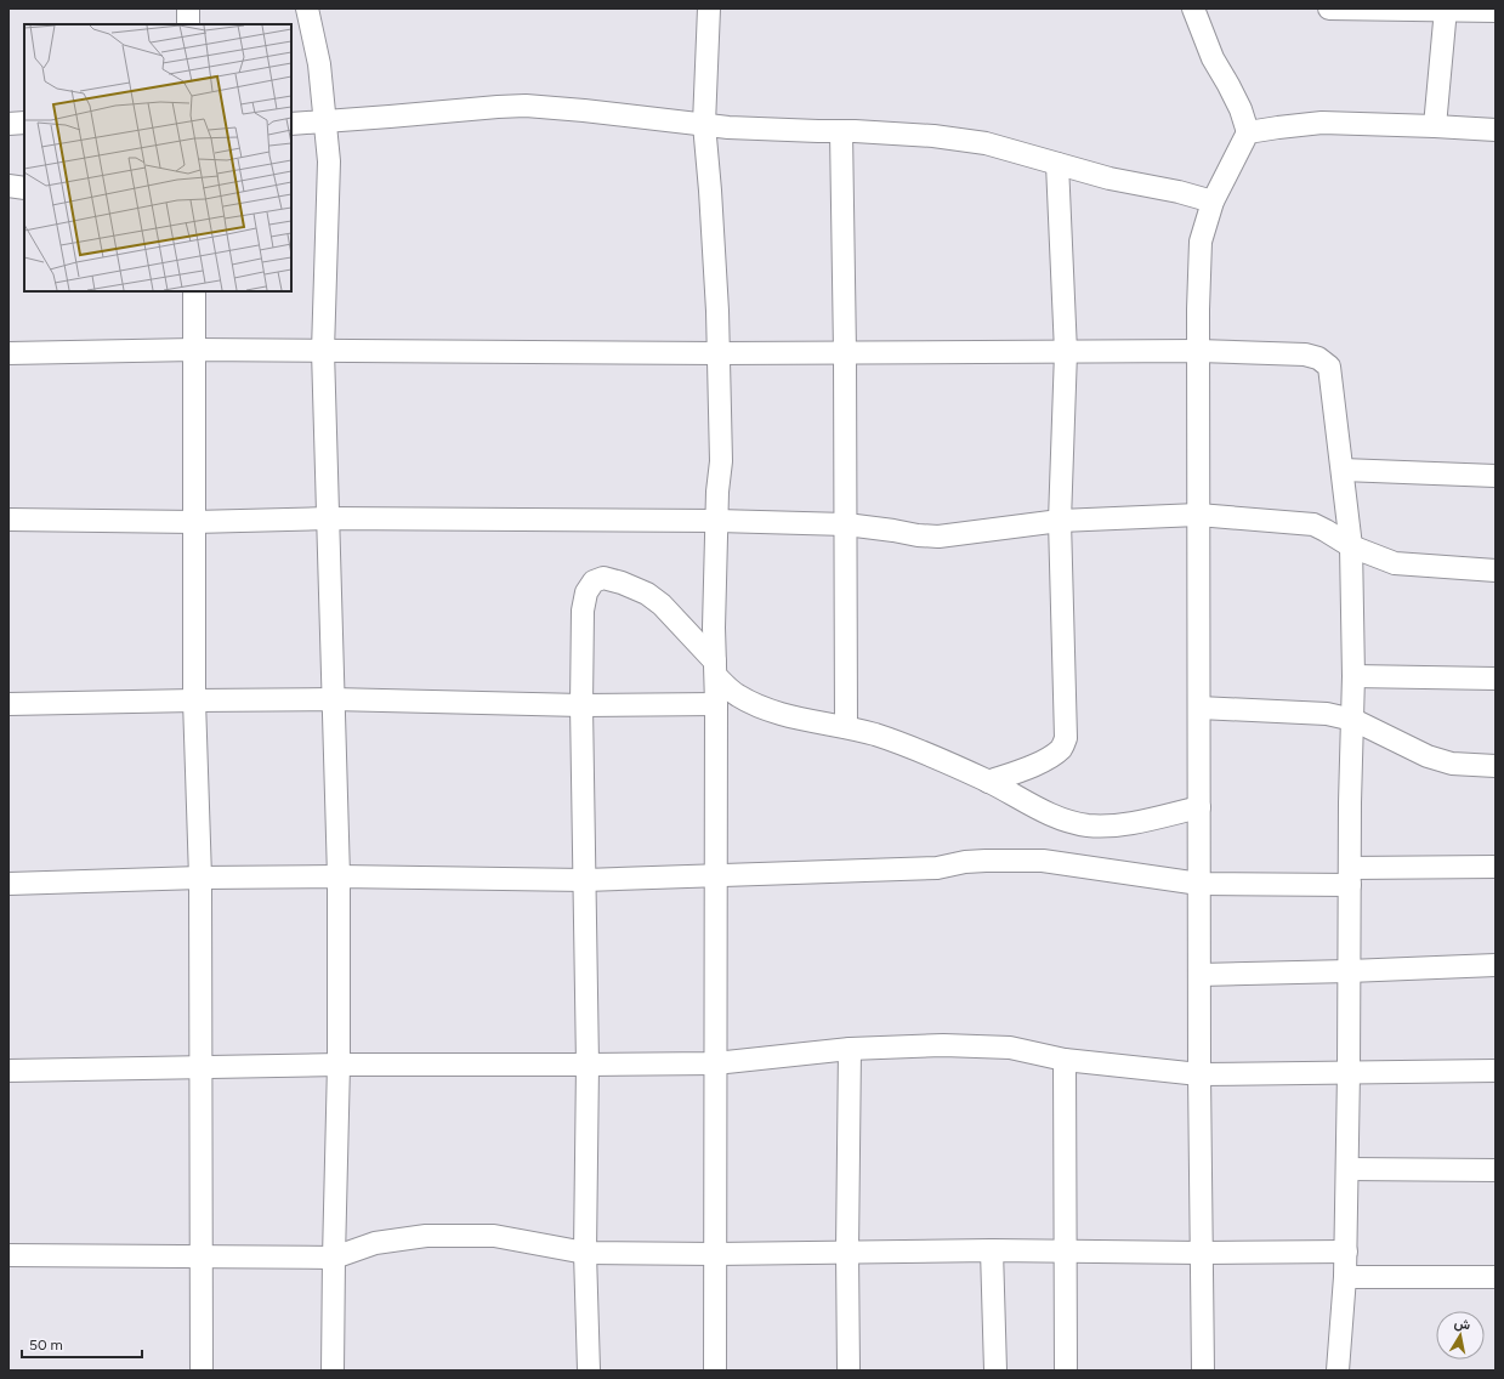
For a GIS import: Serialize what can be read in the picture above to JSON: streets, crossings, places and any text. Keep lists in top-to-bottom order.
{
  "scale_bar": "50 m",
  "north": "top"
}
